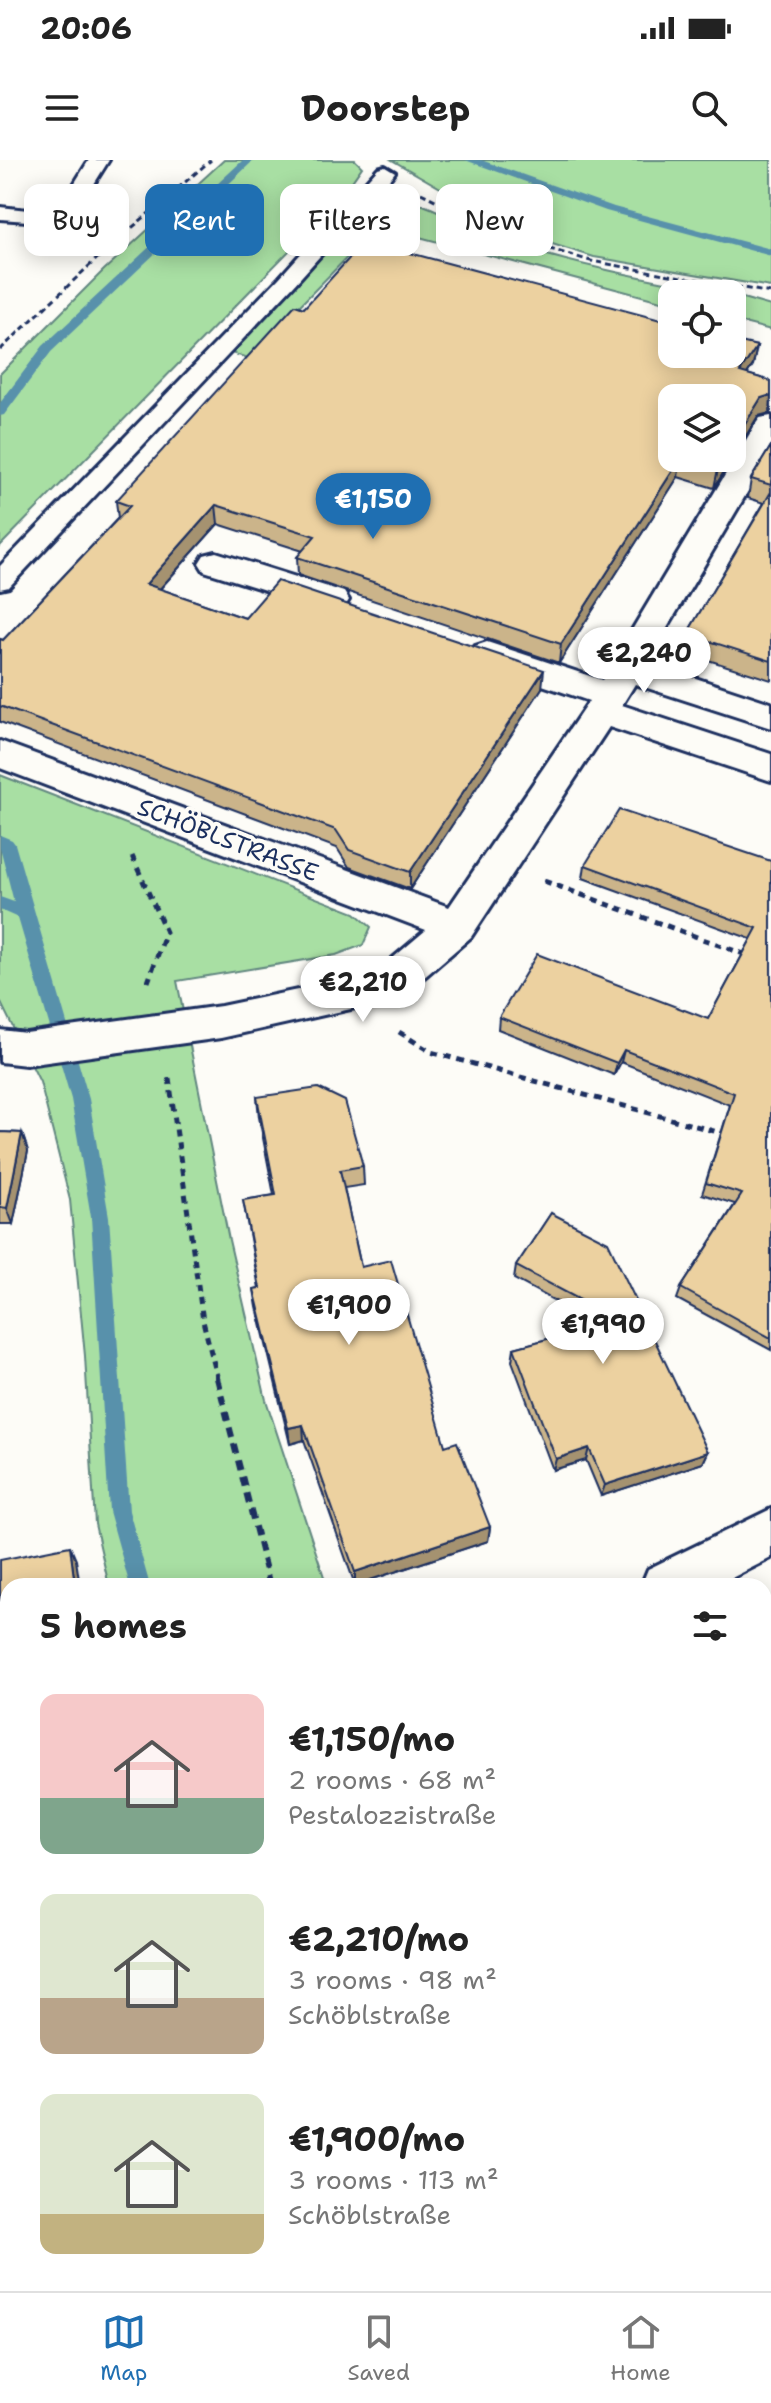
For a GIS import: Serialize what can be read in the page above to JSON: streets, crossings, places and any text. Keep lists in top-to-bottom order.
{
  "streets": {
    "street": ["SCHÖBLSTRASSE"]
  },
  "page": {
    "status": "20:06",
    "header": "Doorstep",
    "chip": [
      "Buy",
      "Rent",
      "Filters",
      "New"
    ],
    "price": [
      "€1,150",
      "€2,240",
      "€2,210",
      "€1,900",
      "€1,990"
    ],
    "heading": "5 homes",
    "list": [
      {
        "name": "€1,150/mo",
        "note": "2 rooms · 68 m² · Pestalozzistraße"
      },
      {
        "name": "€2,210/mo",
        "note": "3 rooms · 98 m² · Schöblstraße"
      },
      {
        "name": "€1,900/mo",
        "note": "3 rooms · 113 m² · Schöblstraße"
      }
    ],
    "tabs": ["Map", "Saved", "Home"]
  }
}
